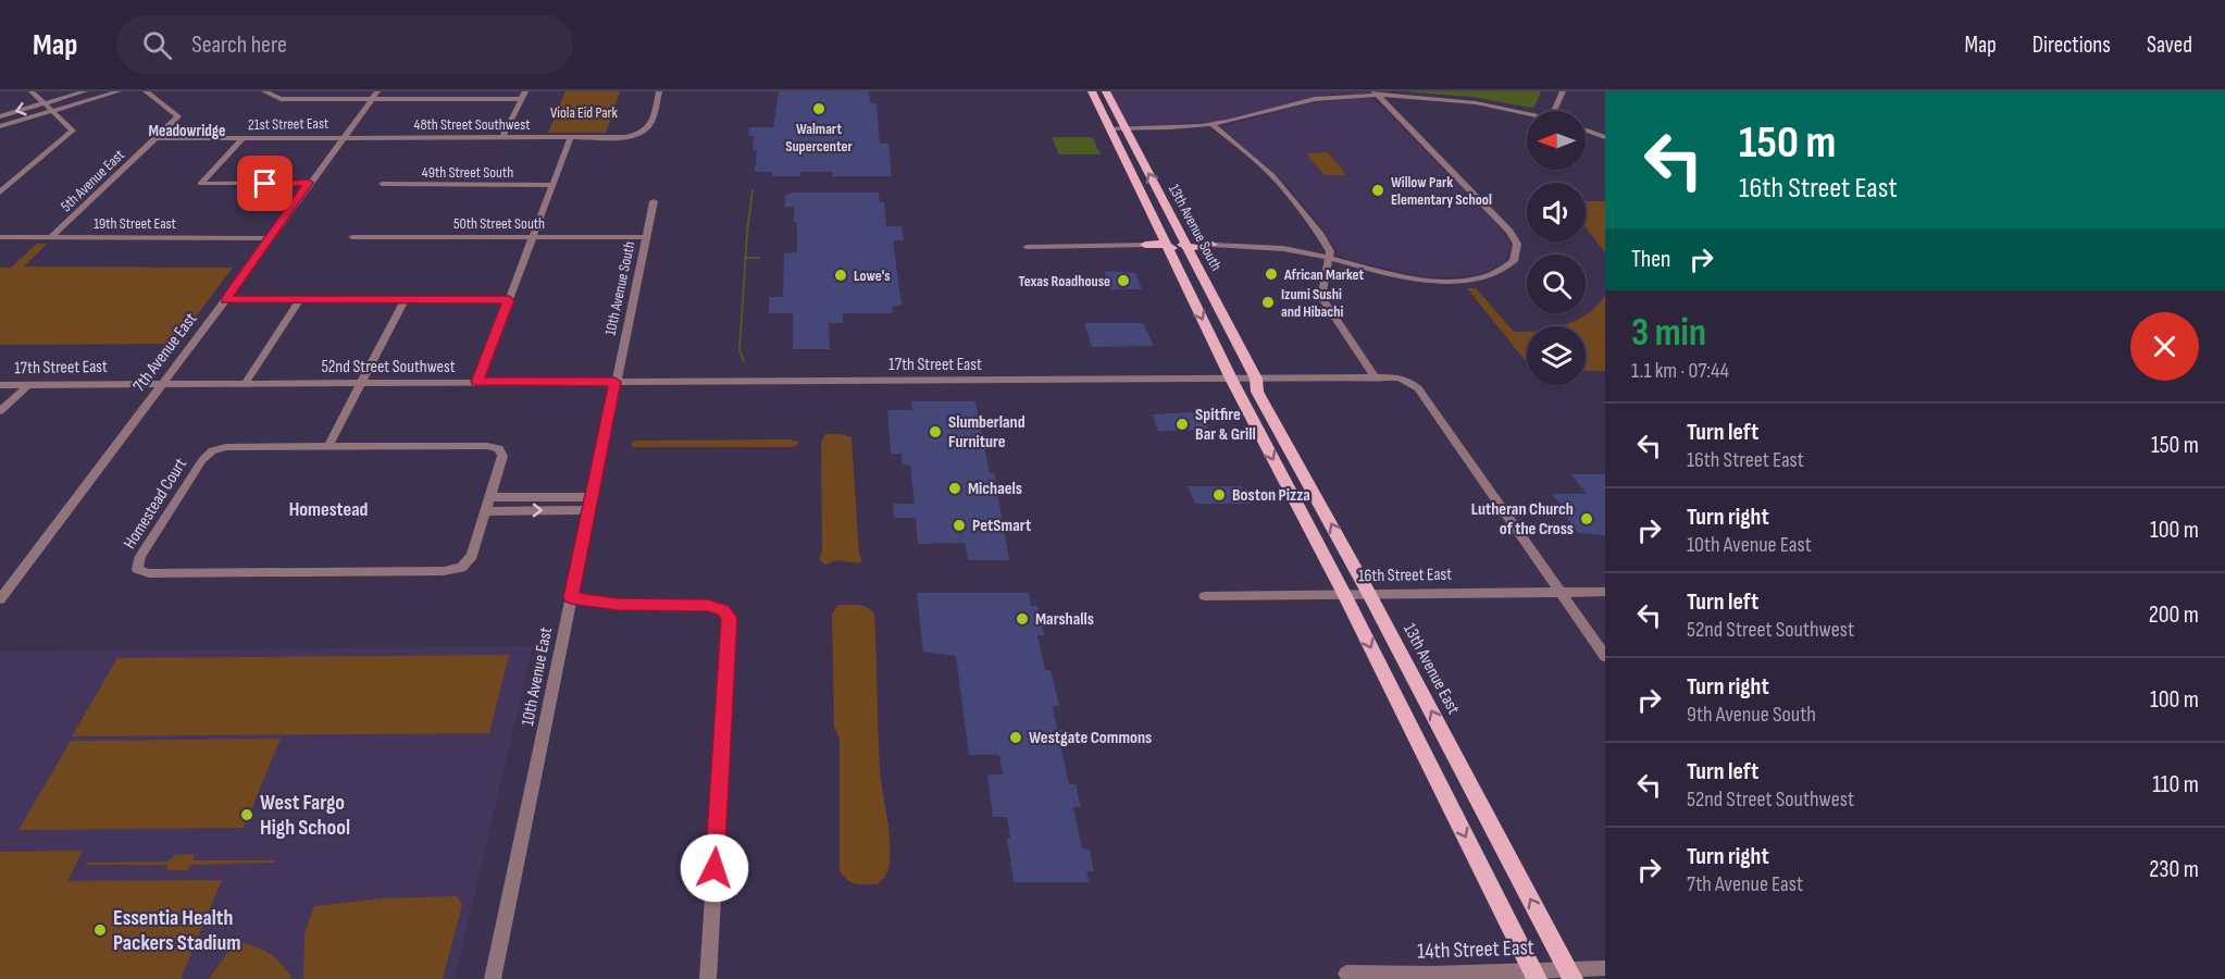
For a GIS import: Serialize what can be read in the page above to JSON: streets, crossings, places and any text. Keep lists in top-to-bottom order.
{
  "streets": {
    "main road": ["13th Avenue South", "13th Avenue East"],
    "street": [
      "21st Street East",
      "48th Street Southwest",
      "49th Street South",
      "5th Avenue East",
      "19th Street East",
      "50th Street South",
      "10th Avenue South",
      "7th Avenue East",
      "17th Street East",
      "52nd Street Southwest",
      "Homestead Court",
      "16th Street East",
      "10th Avenue East",
      "14th Street East"
    ]
  },
  "crossings": [
    ["21st Street East", "48th Street Southwest"],
    ["21st Street East", "5th Avenue East"],
    ["21st Street East", "7th Avenue East"],
    ["48th Street Southwest", "7th Avenue East"],
    ["5th Avenue East", "19th Street East"],
    ["19th Street East", "7th Avenue East"],
    ["50th Street South", "10th Avenue South"],
    ["13th Avenue South", "17th Street East"],
    ["13th Avenue South", "13th Avenue East"],
    ["10th Avenue South", "17th Street East"],
    ["10th Avenue South", "52nd Street Southwest"],
    ["10th Avenue South", "10th Avenue East"],
    ["7th Avenue East", "17th Street East"],
    ["7th Avenue East", "52nd Street Southwest"],
    ["17th Street East", "52nd Street Southwest"],
    ["17th Street East", "16th Street East"],
    ["17th Street East", "13th Avenue East"],
    ["17th Street East", "10th Avenue East"],
    ["52nd Street Southwest", "10th Avenue East"],
    ["16th Street East", "13th Avenue East"],
    ["13th Avenue East", "14th Street East"]
  ],
  "districts": ["Meadowridge", "Homestead"],
  "parks": ["Viola Eid Park"],
  "places": [
    "Walmart Supercenter",
    "Willow Park Elementary School",
    "African Market",
    "Lowe's",
    "Texas Roadhouse",
    "Izumi Sushi and Hibachi",
    "Spitfire Bar & Grill",
    "Slumberland Furniture",
    "Michaels",
    "Boston Pizza",
    "Lutheran Church of the Cross",
    "PetSmart",
    "Marshalls",
    "Westgate Commons",
    "West Fargo High School",
    "Essentia Health Packers Stadium"
  ],
  "north": "left",
  "page": {
    "header": "Map",
    "search": "Search here",
    "nav": ["Map", "Directions", "Saved"],
    "turn": ["150 m", "16th Street East"],
    "then": "Then",
    "heading": ["3 min", "1.1 km · 07:44"],
    "list": [
      {
        "name": "Turn left",
        "note": "16th Street East",
        "value": "150 m"
      },
      {
        "name": "Turn right",
        "note": "10th Avenue East",
        "value": "100 m"
      },
      {
        "name": "Turn left",
        "note": "52nd Street Southwest",
        "value": "200 m"
      },
      {
        "name": "Turn right",
        "note": "9th Avenue South",
        "value": "100 m"
      },
      {
        "name": "Turn left",
        "note": "52nd Street Southwest",
        "value": "110 m"
      },
      {
        "name": "Turn right",
        "note": "7th Avenue East",
        "value": "230 m"
      }
    ]
  }
}
